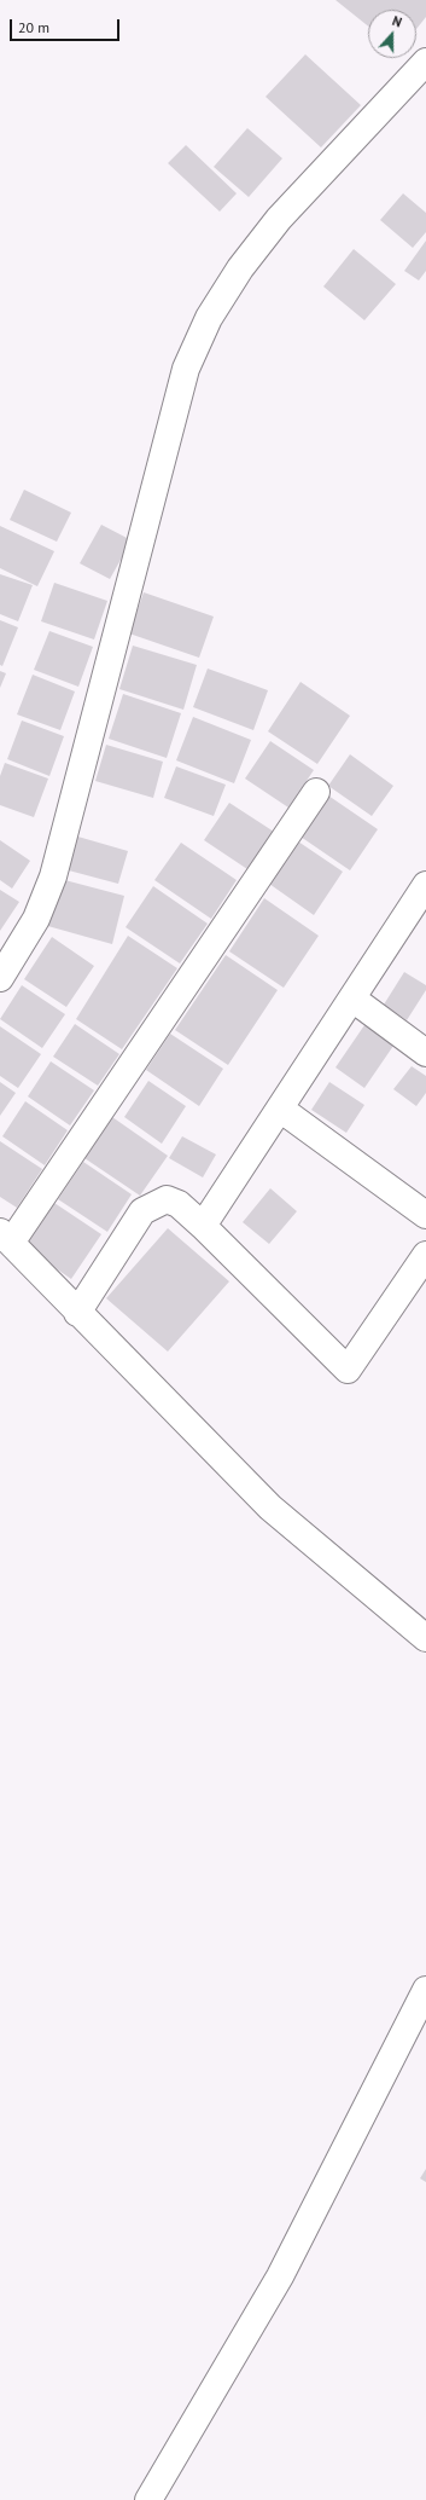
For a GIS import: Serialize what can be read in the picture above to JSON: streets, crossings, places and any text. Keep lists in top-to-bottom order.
{
  "scale_bar": "20 m",
  "north": "top"
}
